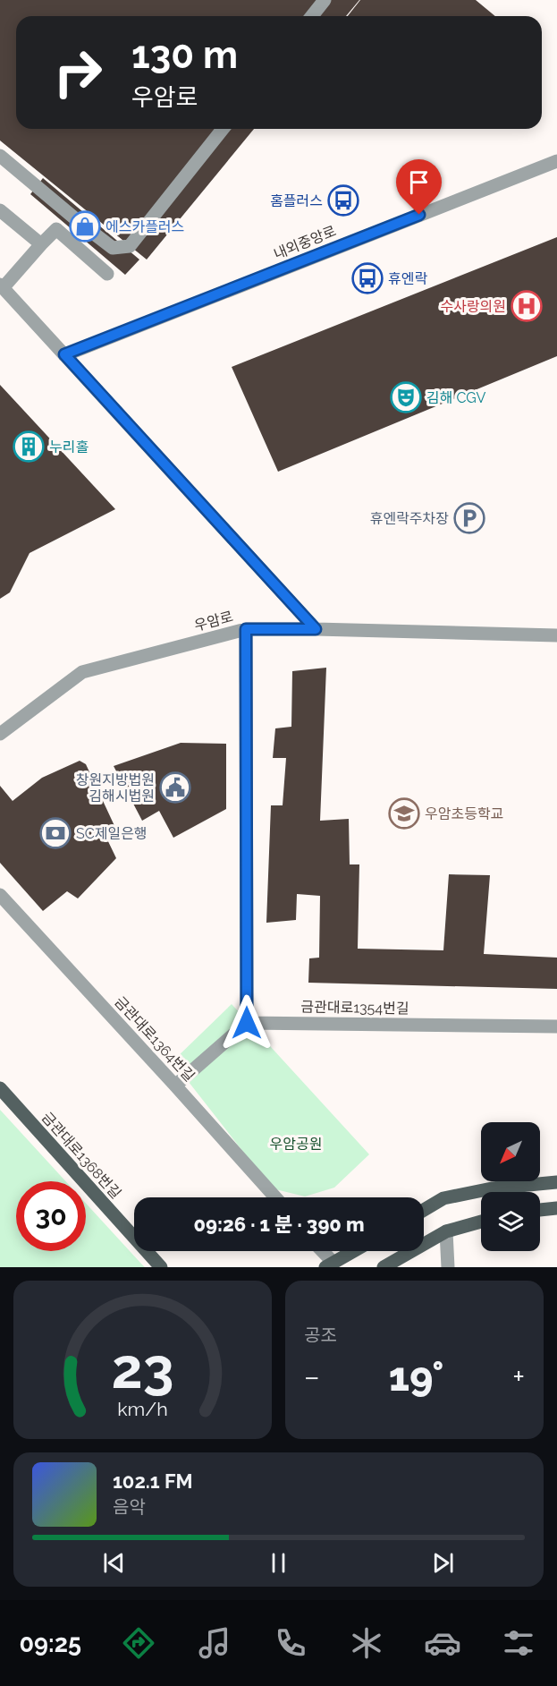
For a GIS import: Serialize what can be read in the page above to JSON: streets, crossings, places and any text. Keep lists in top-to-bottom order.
{
  "streets": {
    "main road": ["금관대로1368번길"],
    "street": [
      "내외중앙로",
      "우암로",
      "금관대로1354번길",
      "금관대로1364번길"
    ]
  },
  "parks": ["우암공원"],
  "places": {
    "bus stop": ["홈플러스", "휴엔락"],
    "shop": ["에스카플러스"],
    "hospital": ["수사랑의원"],
    "theatre": ["김해 CGV"],
    "building": ["누리홀"],
    "parking": ["휴엔락주차장"],
    "public building": ["창원지방법원 김해시법원"],
    "school or university": ["우암초등학교"],
    "bank": ["SC제일은행"]
  },
  "north": "bottom left",
  "page": {
    "turn": ["130 m", "우암로"],
    "limit": "30",
    "trip": "09:26 · 1 분 · 390 m",
    "tile": "공조",
    "heat": ["−", "19°", "+"],
    "song": ["102.1 FM", "음악"],
    "tabs": "09:25",
    "gauge": ["23", "km/h"]
  }
}
